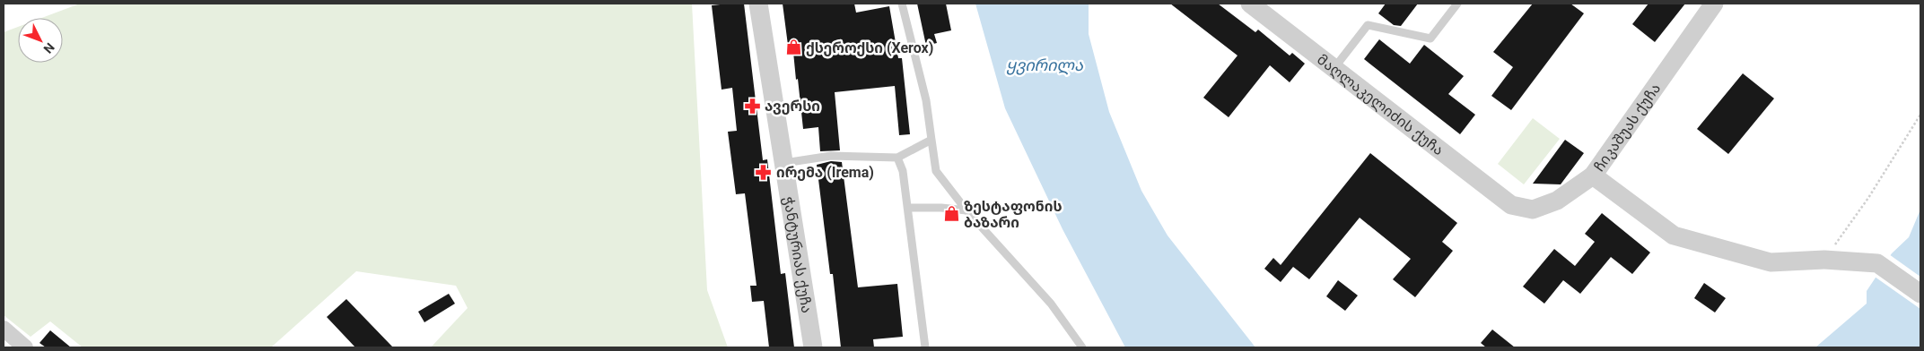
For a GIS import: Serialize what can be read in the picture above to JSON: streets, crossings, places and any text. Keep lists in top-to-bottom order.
{
  "streets": {
    "street": ["მაღლაკელიძის ქუჩა", "ჩიკაშუას ქუჩა", "ჭანტურიას ქუჩა"]
  },
  "crossings": [
    ["მაღლაკელიძის ქუჩა", "ჩიკაშუას ქუჩა"]
  ],
  "water": ["ყვირილა"],
  "places": {
    "shop": ["ქსეროქსი (Xerox)", "ზესტაფონის ბაზარი"],
    "pharmacy": ["ავერსი", "ირემა (Irema)"]
  },
  "north": "bottom right"
}
